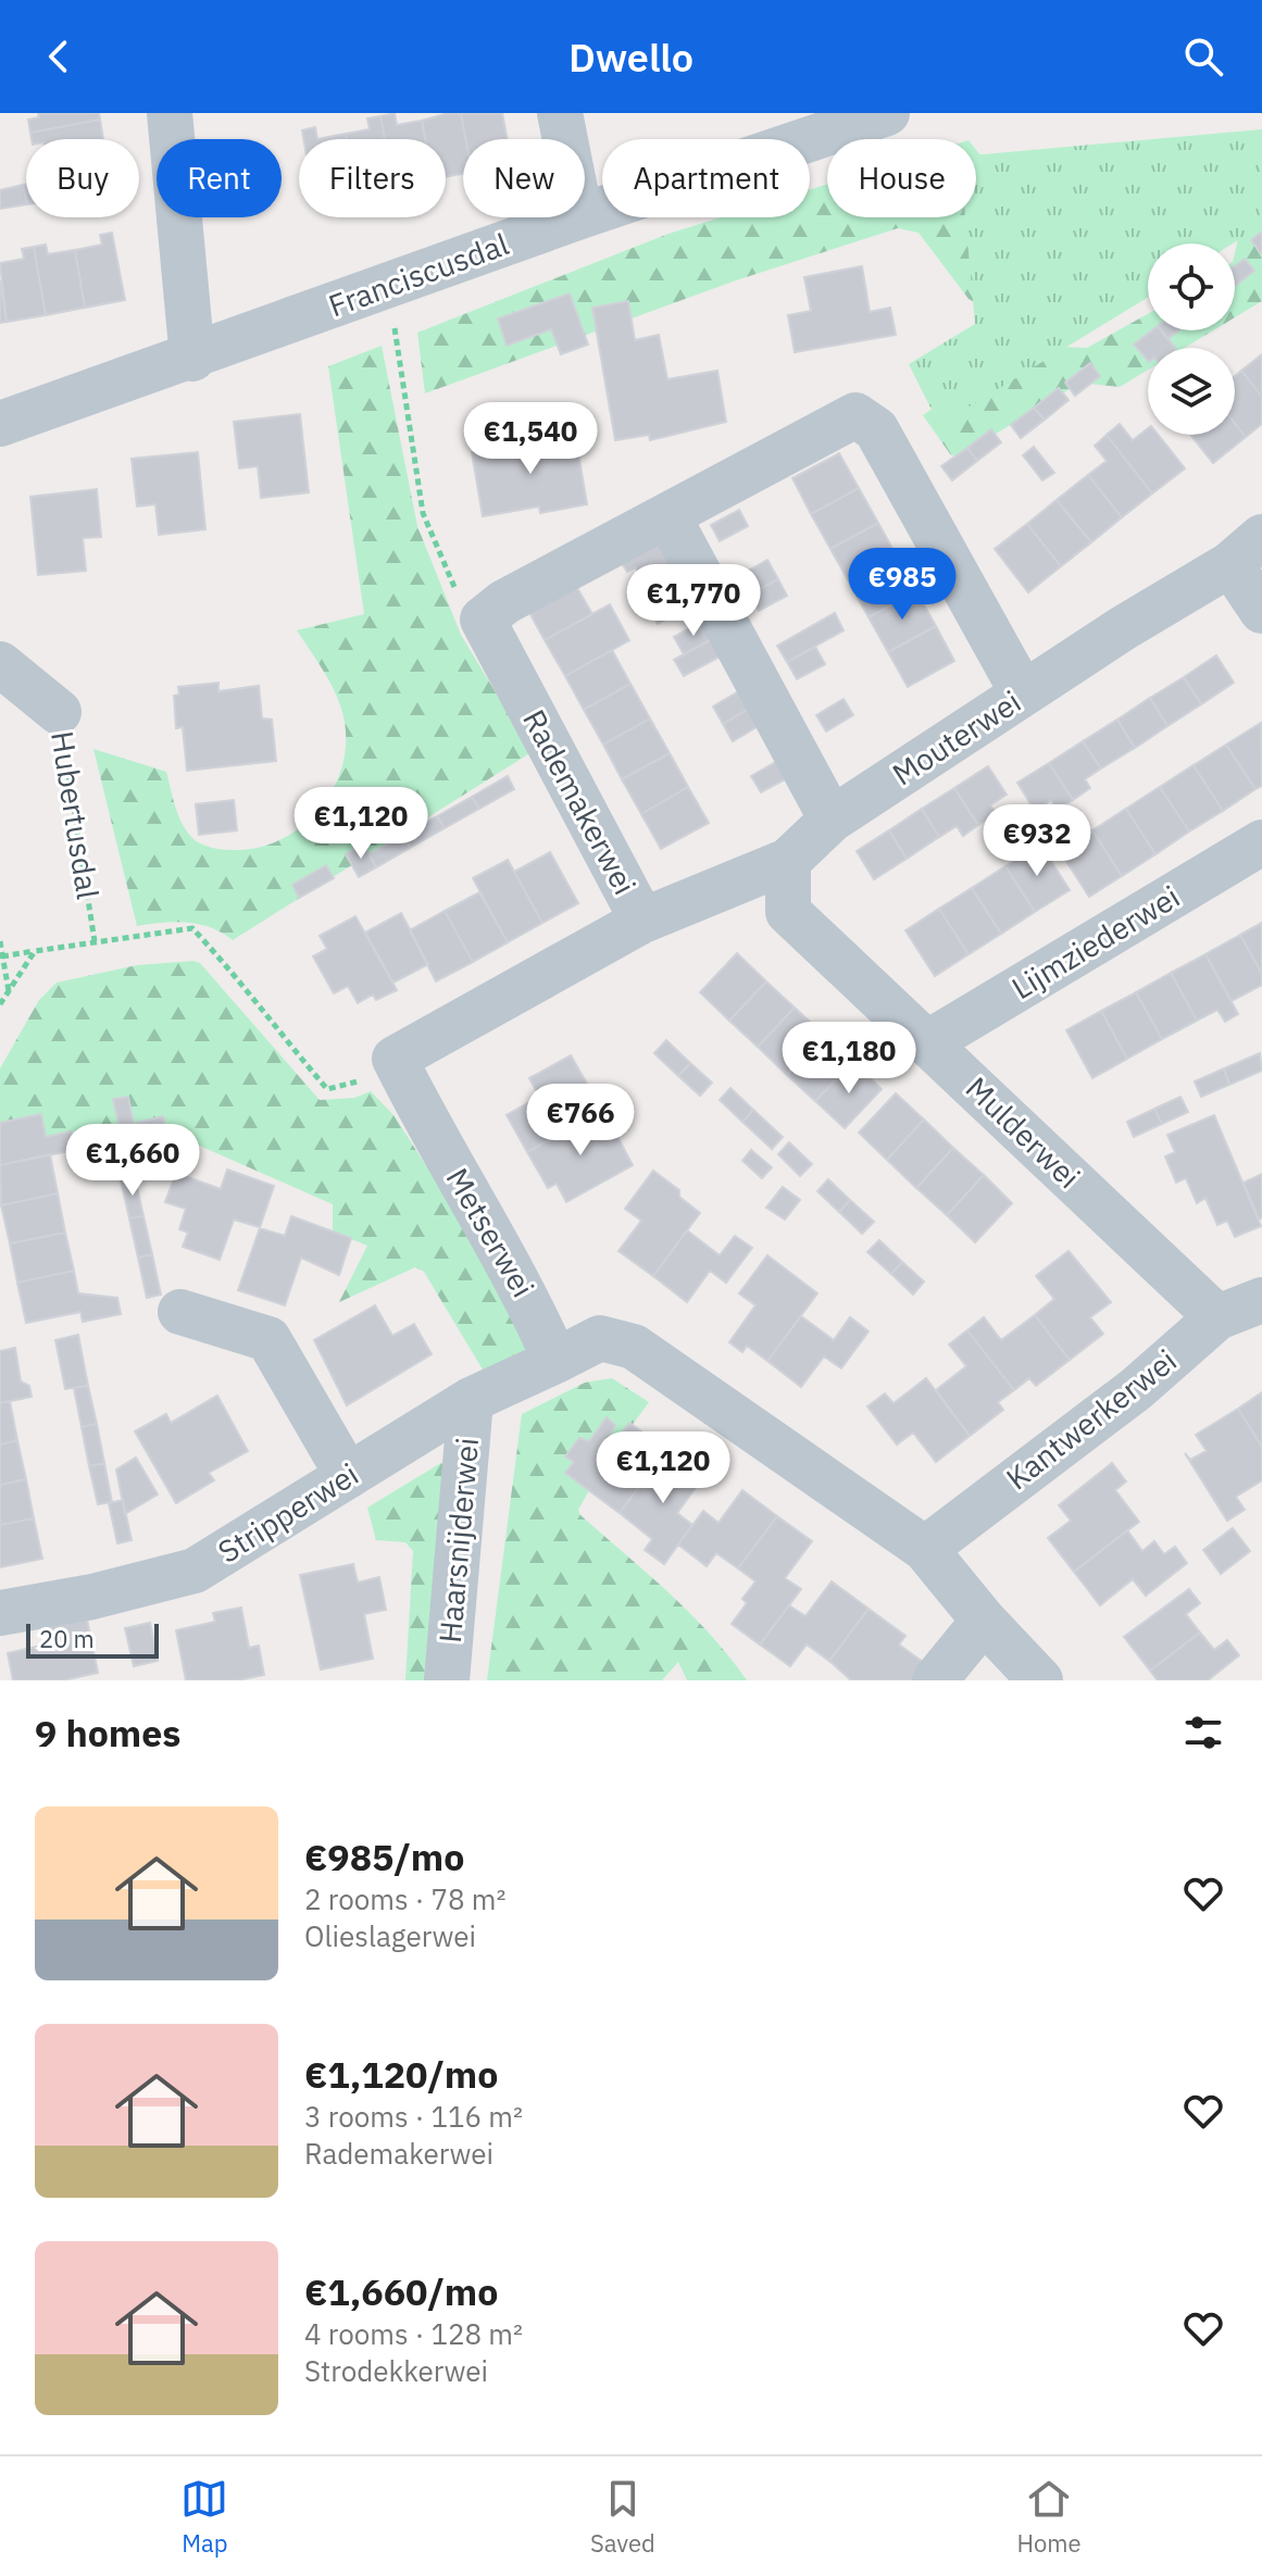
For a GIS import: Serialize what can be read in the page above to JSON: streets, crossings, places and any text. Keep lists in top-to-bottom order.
{
  "streets": {
    "street": [
      "Franciscusdal",
      "Mouterwei",
      "Rademakerwei",
      "Hubertusdal",
      "Lijmziederwei",
      "Mulderwei",
      "Metserwei",
      "Kantwerkerwei",
      "Stripperwei",
      "Haarsnijderwei"
    ]
  },
  "crossings": [
    ["Mouterwei", "Rademakerwei"],
    ["Mouterwei", "Mulderwei"],
    ["Rademakerwei", "Metserwei"],
    ["Lijmziederwei", "Mulderwei"],
    ["Mulderwei", "Kantwerkerwei"],
    ["Metserwei", "Stripperwei"],
    ["Stripperwei", "Haarsnijderwei"]
  ],
  "scale_bar": "20 m",
  "page": {
    "header": "Dwello",
    "chip": [
      "Buy",
      "Rent",
      "Filters",
      "New",
      "Apartment",
      "House"
    ],
    "price": [
      "€1,540",
      "€985",
      "€1,770",
      "€1,120",
      "€932",
      "€1,180",
      "€766",
      "€1,660",
      "€1,120"
    ],
    "scale": "20 m",
    "heading": "9 homes",
    "list": [
      {
        "name": "€985/mo",
        "note": "2 rooms · 78 m² · Olieslagerwei"
      },
      {
        "name": "€1,120/mo",
        "note": "3 rooms · 116 m² · Rademakerwei"
      },
      {
        "name": "€1,660/mo",
        "note": "4 rooms · 128 m² · Strodekkerwei"
      }
    ],
    "tabs": ["Map", "Saved", "Home"]
  }
}
